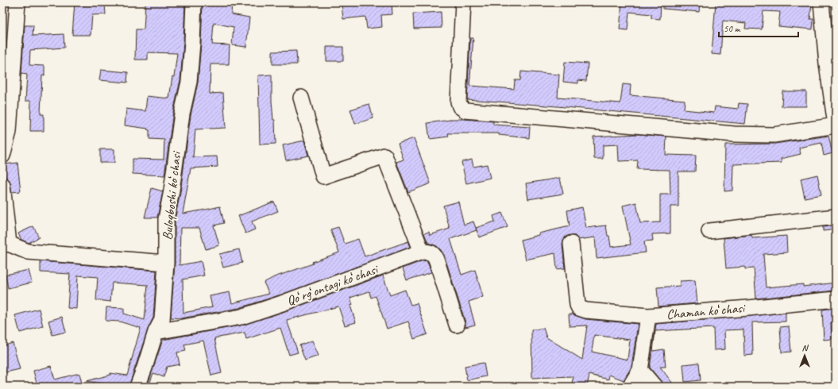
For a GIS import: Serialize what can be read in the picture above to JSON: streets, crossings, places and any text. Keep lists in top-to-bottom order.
{
  "streets": {
    "street": ["Buloqboshi koʻchasi", "Qoʻrgʻontagi koʻchasi", "Chaman koʻchasi"]
  },
  "crossings": [
    ["Buloqboshi koʻchasi", "Qoʻrgʻontagi koʻchasi"]
  ],
  "scale_bar": "50 m",
  "north": "top"
}
